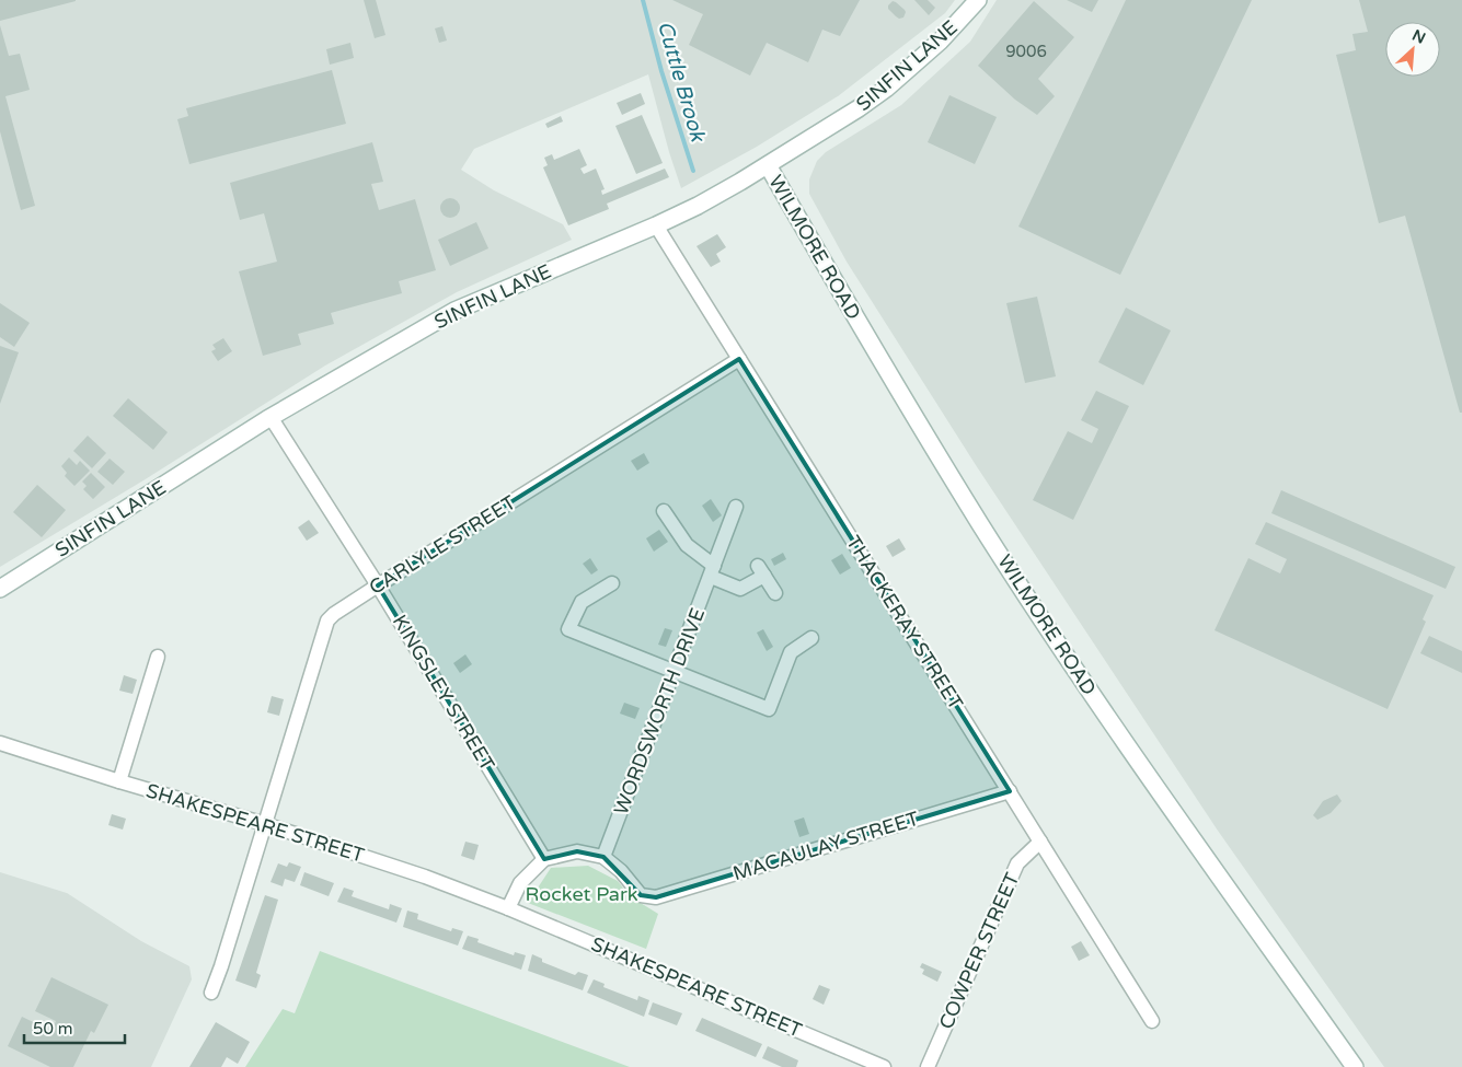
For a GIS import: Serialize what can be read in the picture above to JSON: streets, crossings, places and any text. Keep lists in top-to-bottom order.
{
  "streets": {
    "street": [
      "SINFIN LANE",
      "WILMORE ROAD",
      "CARLYLE STREET",
      "THACKERAY STREET",
      "KINGSLEY STREET",
      "WORDSWORTH DRIVE",
      "SHAKESPEARE STREET",
      "MACAULAY STREET",
      "COWPER STREET"
    ]
  },
  "crossings": [
    ["SINFIN LANE", "WILMORE ROAD"],
    ["SINFIN LANE", "THACKERAY STREET"],
    ["SINFIN LANE", "KINGSLEY STREET"],
    ["CARLYLE STREET", "THACKERAY STREET"],
    ["CARLYLE STREET", "KINGSLEY STREET"],
    ["CARLYLE STREET", "SHAKESPEARE STREET"],
    ["THACKERAY STREET", "MACAULAY STREET"],
    ["THACKERAY STREET", "COWPER STREET"],
    ["WORDSWORTH DRIVE", "MACAULAY STREET"]
  ],
  "water": ["Cuttle Brook"],
  "parks": ["Rocket Park"],
  "house_numbers": ["9006"],
  "scale_bar": "50 m",
  "north": "top right"
}
